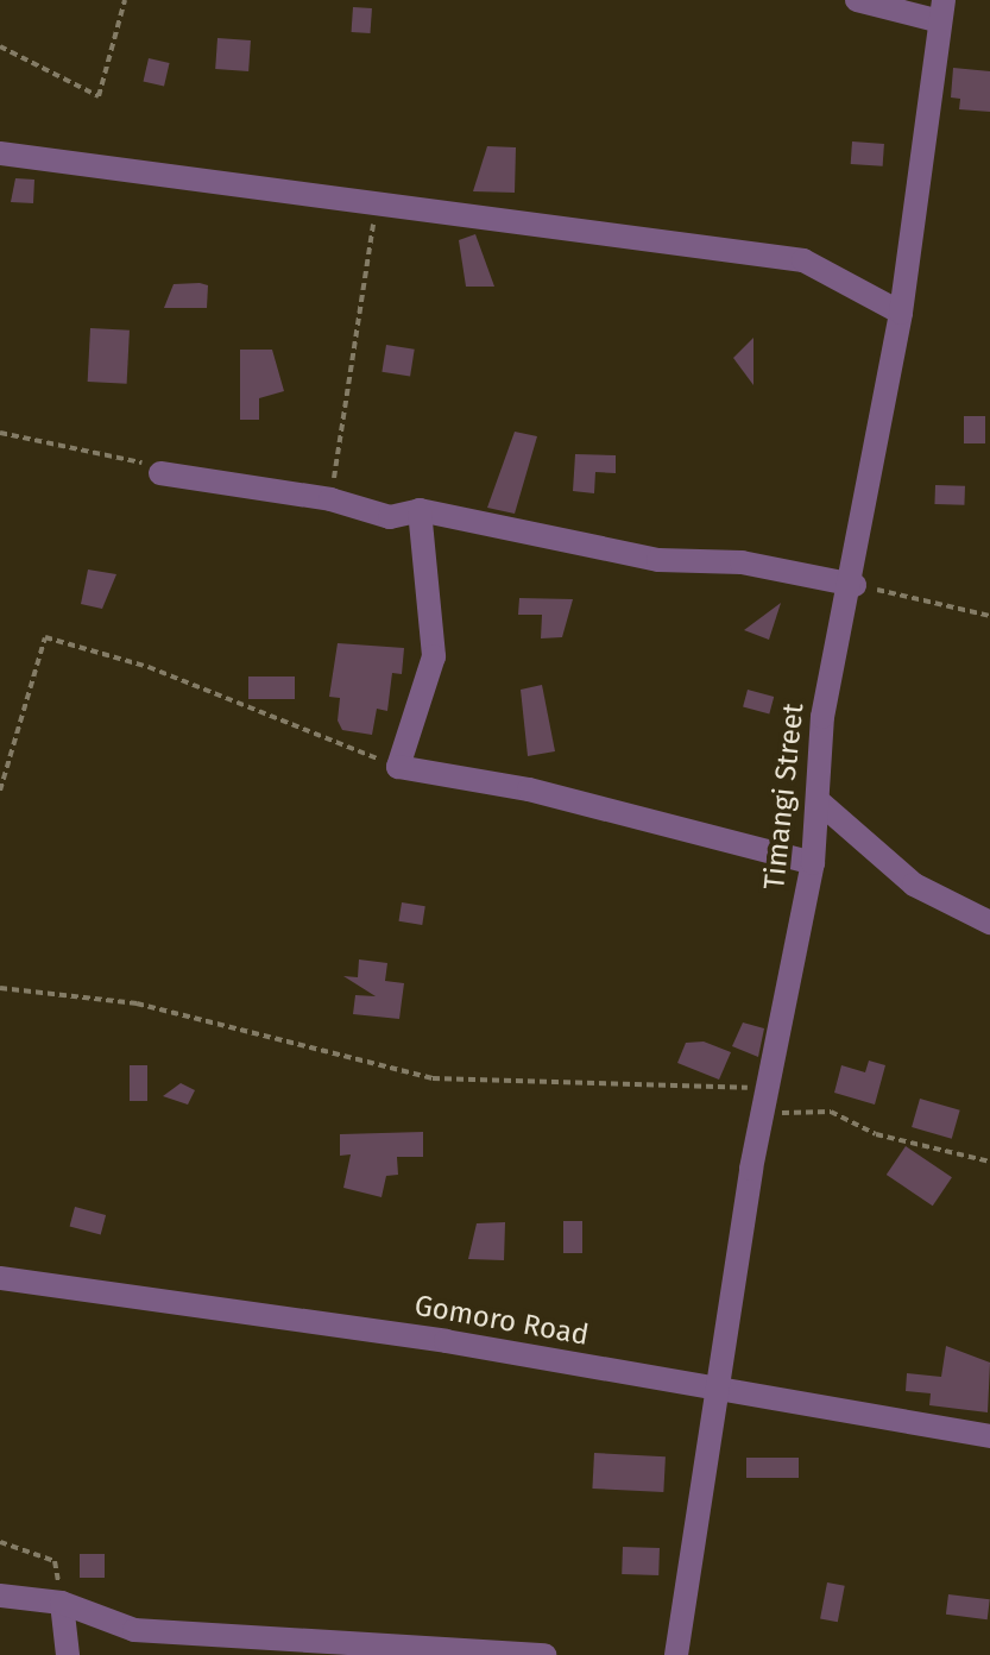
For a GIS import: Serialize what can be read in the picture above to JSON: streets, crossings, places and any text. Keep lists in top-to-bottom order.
{
  "streets": {
    "street": ["Timangi Street", "Gomoro Road"]
  },
  "crossings": [
    ["Timangi Street", "Gomoro Road"]
  ]
}
